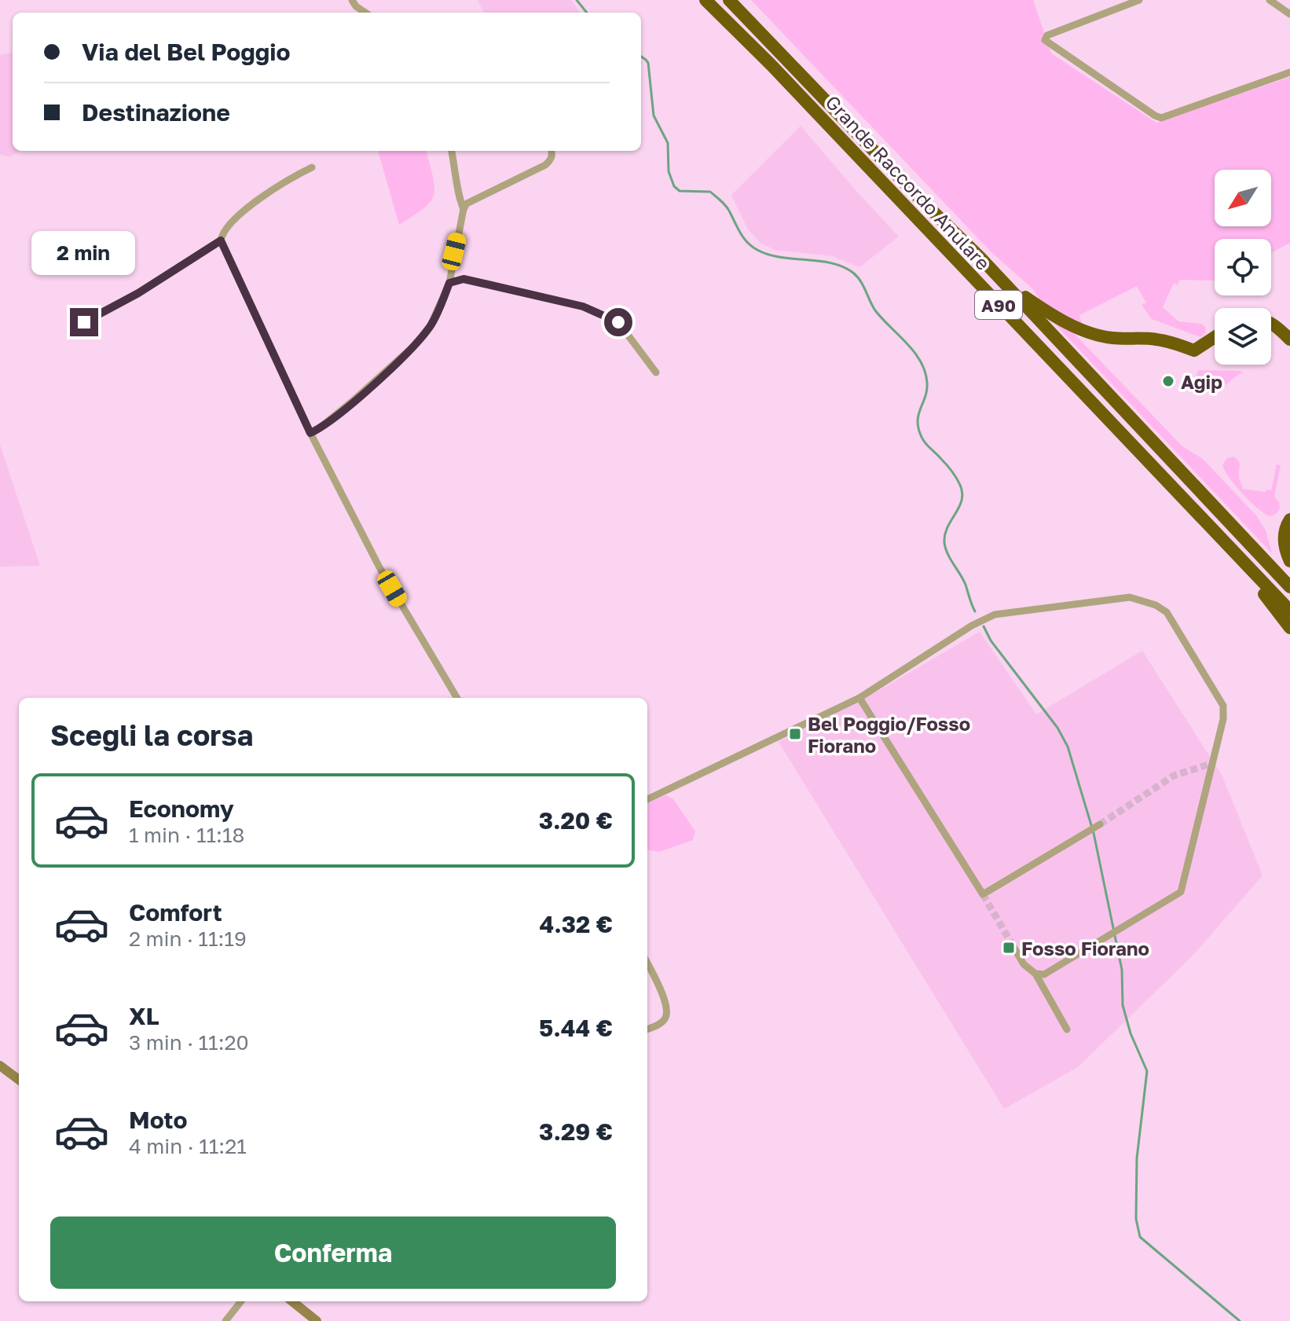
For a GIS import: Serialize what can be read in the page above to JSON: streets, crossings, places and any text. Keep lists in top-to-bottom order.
{
  "streets": {
    "highway": ["Grande Raccordo Anulare", "A90"]
  },
  "places": {
    "other": ["Agip"],
    "transit": ["Bel Poggio/Fosso Fiorano", "Fosso Fiorano"]
  },
  "north": "bottom left",
  "page": {
    "banner": ["Via del Bel Poggio", "Destinazione"],
    "bubble": "2 min",
    "heading": "Scegli la corsa",
    "list": [
      {
        "name": "Economy",
        "note": "1 min · 11:18",
        "value": "3.20 €"
      },
      {
        "name": "Comfort",
        "note": "2 min · 11:19",
        "value": "4.32 €"
      },
      {
        "name": "XL",
        "note": "3 min · 11:20",
        "value": "5.44 €"
      },
      {
        "name": "Moto",
        "note": "4 min · 11:21",
        "value": "3.29 €"
      }
    ],
    "buttons": "Conferma"
  }
}
